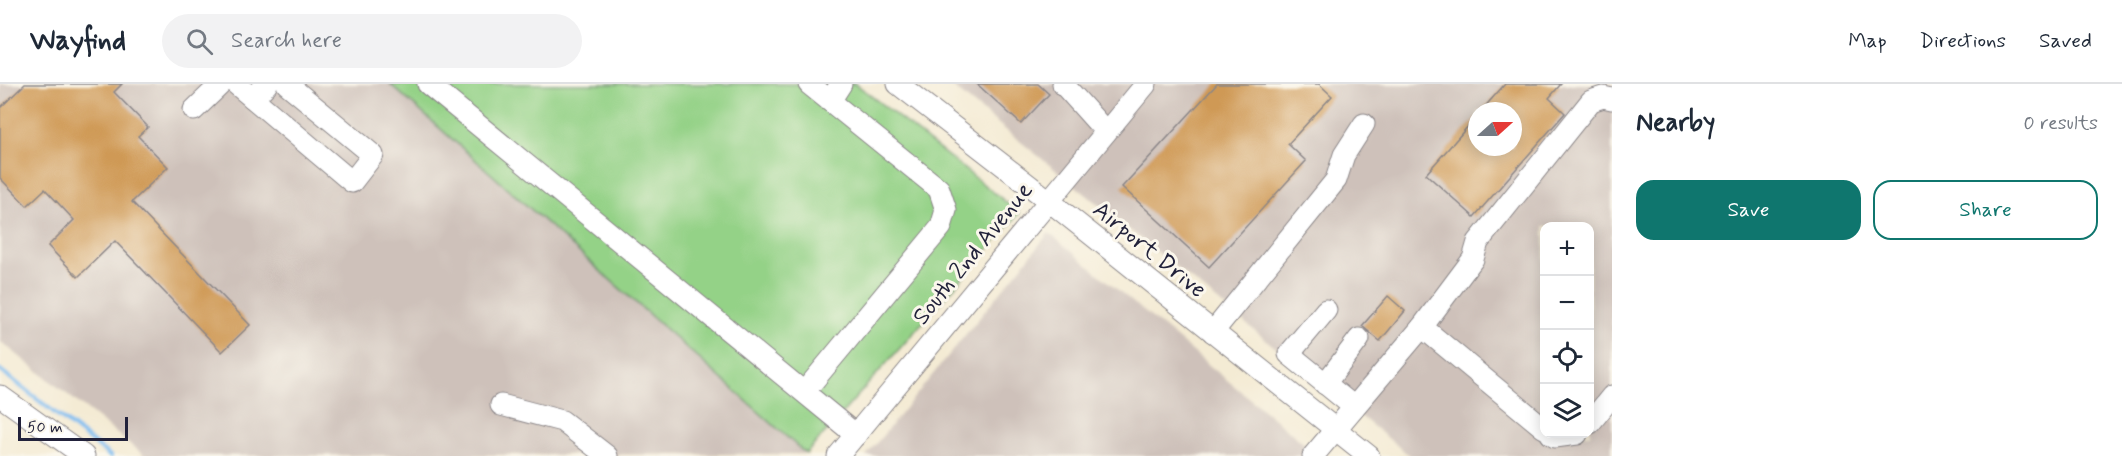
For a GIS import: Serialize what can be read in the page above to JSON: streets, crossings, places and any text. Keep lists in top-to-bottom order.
{
  "streets": {
    "street": ["Airport Drive", "South 2nd Avenue"]
  },
  "crossings": [
    ["Airport Drive", "South 2nd Avenue"]
  ],
  "scale_bar": "50 m",
  "north": "right",
  "page": {
    "header": "Wayfind",
    "search": "Search here",
    "nav": ["Map", "Directions", "Saved"],
    "heading": ["Nearby", "0 results"],
    "buttons": ["Save", "Share"],
    "map_buttons": ["+", "−"],
    "scale": "50 m"
  }
}
